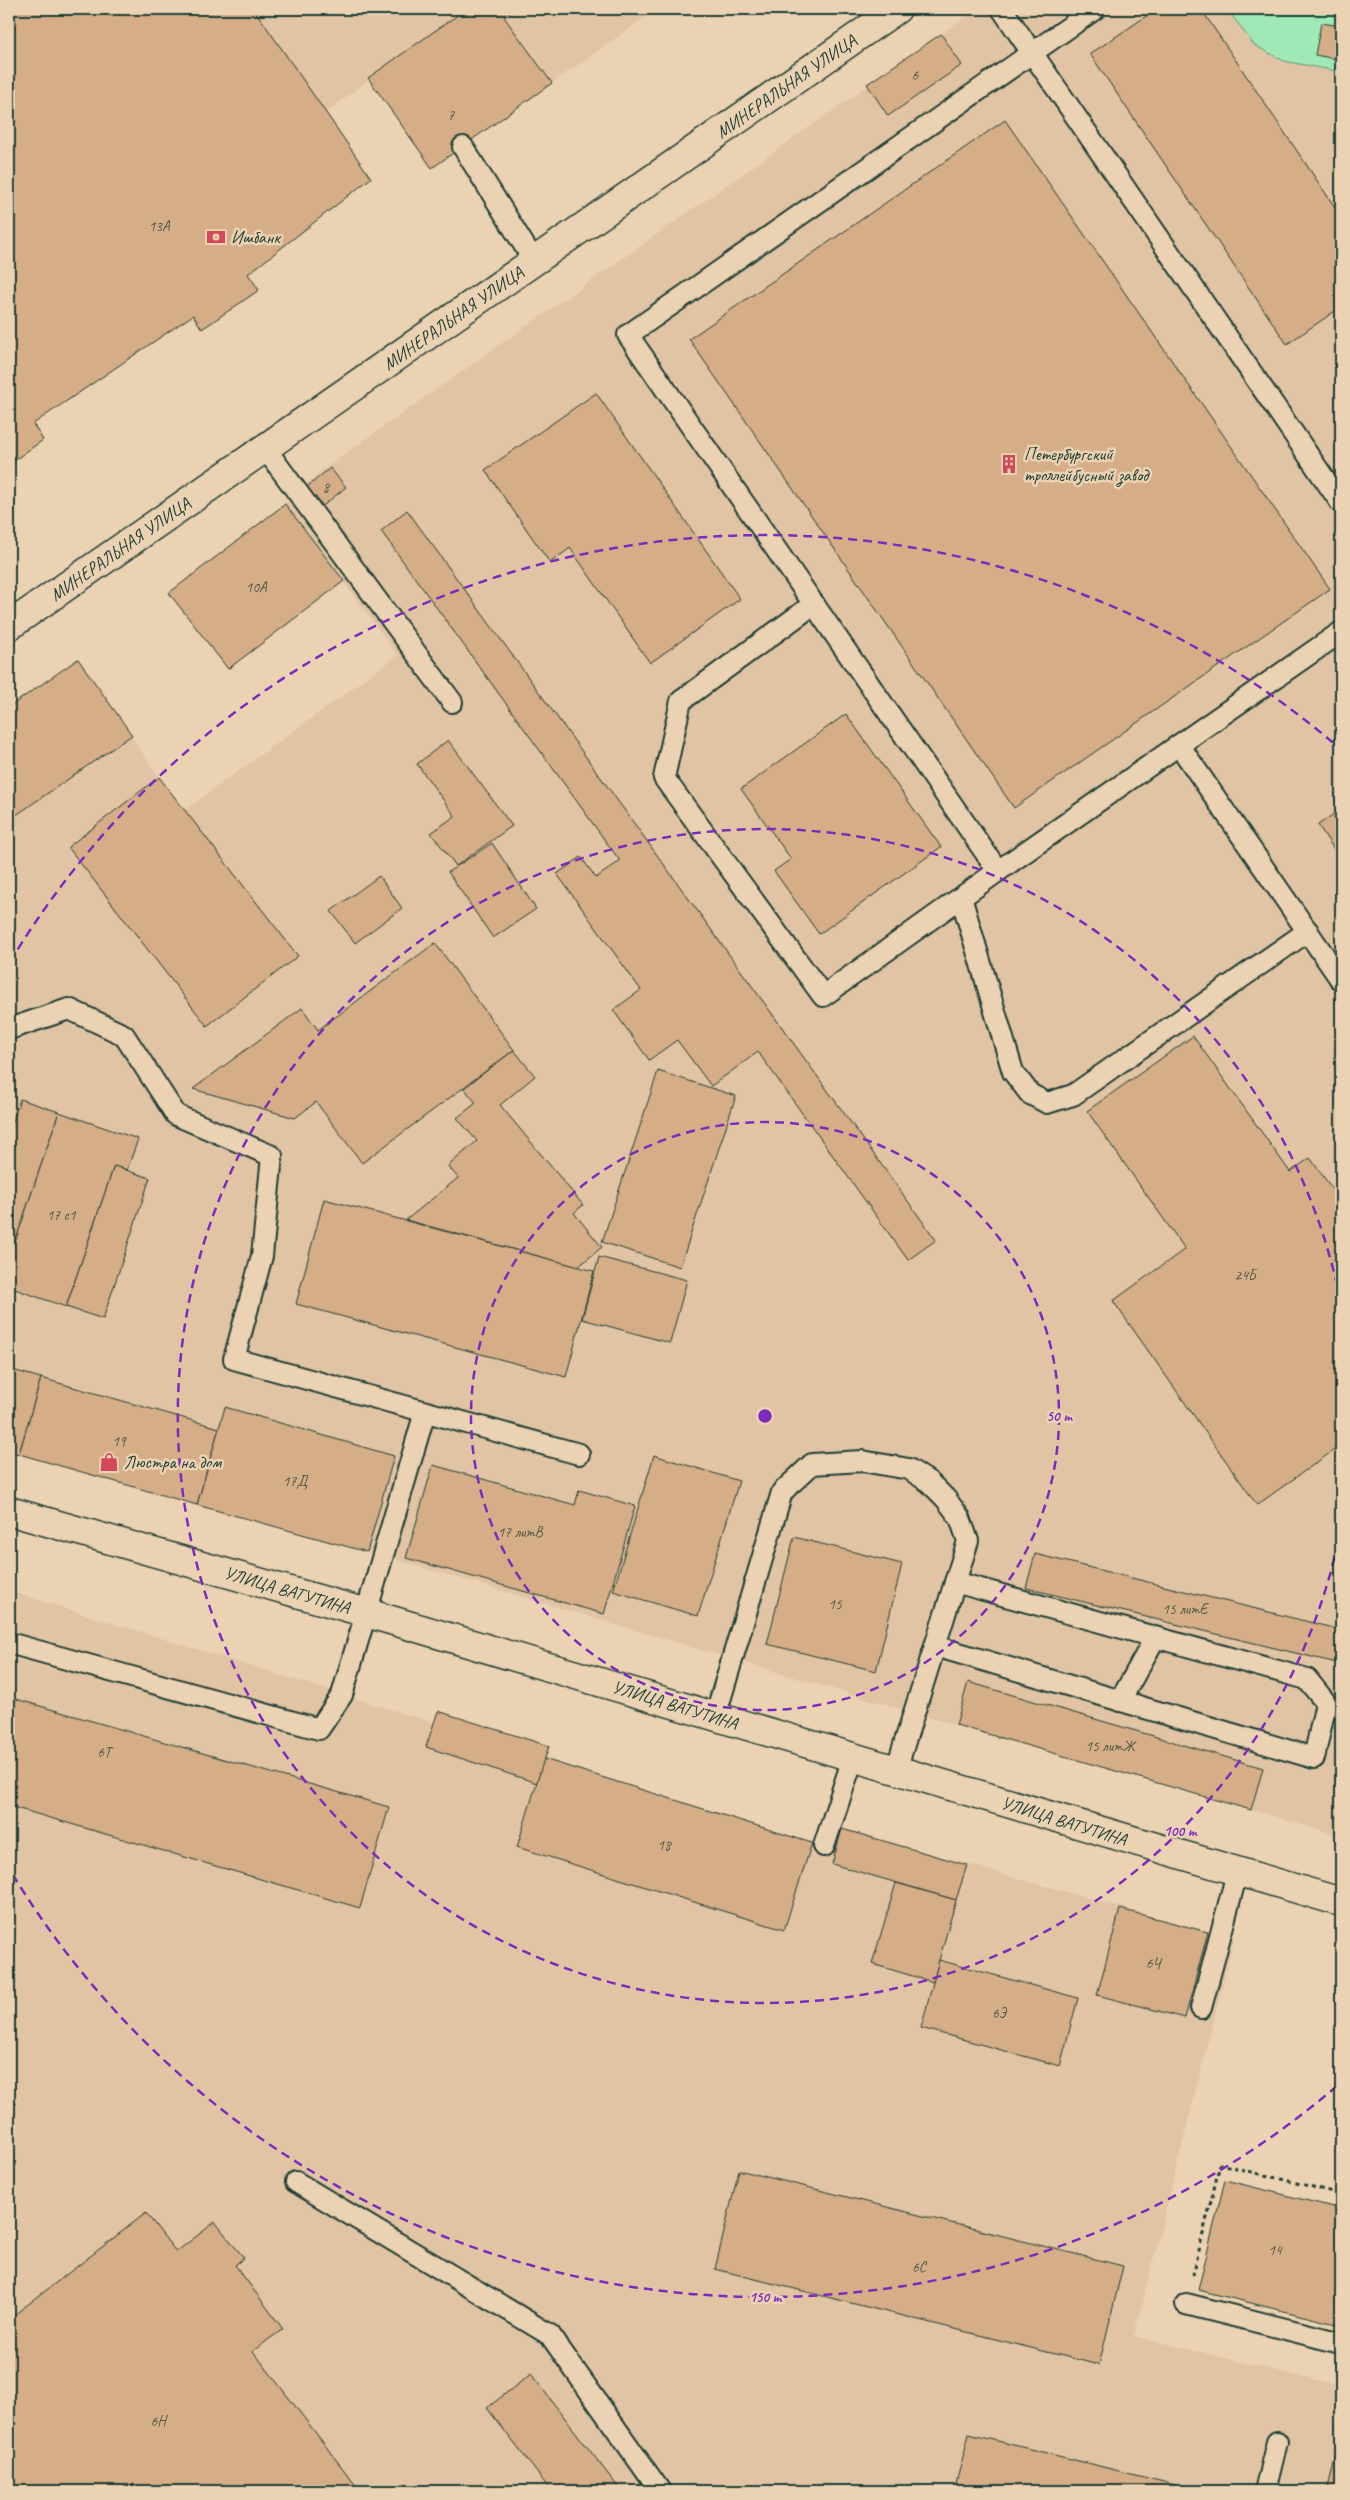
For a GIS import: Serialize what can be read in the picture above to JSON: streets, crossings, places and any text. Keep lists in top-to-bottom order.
{
  "streets": {
    "street": ["МИНЕРАЛЬНАЯ УЛИЦА", "УЛИЦА ВАТУТИНА"]
  },
  "places": {
    "bank": ["Ишбанк"],
    "building": ["Петербургский троллейбусный завод"],
    "shop": ["Люстра на дом"]
  },
  "house_numbers": [
    "6",
    "7",
    "13А",
    "8",
    "10А",
    "17 с1",
    "24Б",
    "19",
    "17Д",
    "17 литВ",
    "15",
    "15 литЕ",
    "15 литЖ",
    "6Т",
    "18",
    "6Ч",
    "6Э",
    "14",
    "6С",
    "6Н"
  ],
  "rings": ["50 m", "100 m", "150 m"]
}
